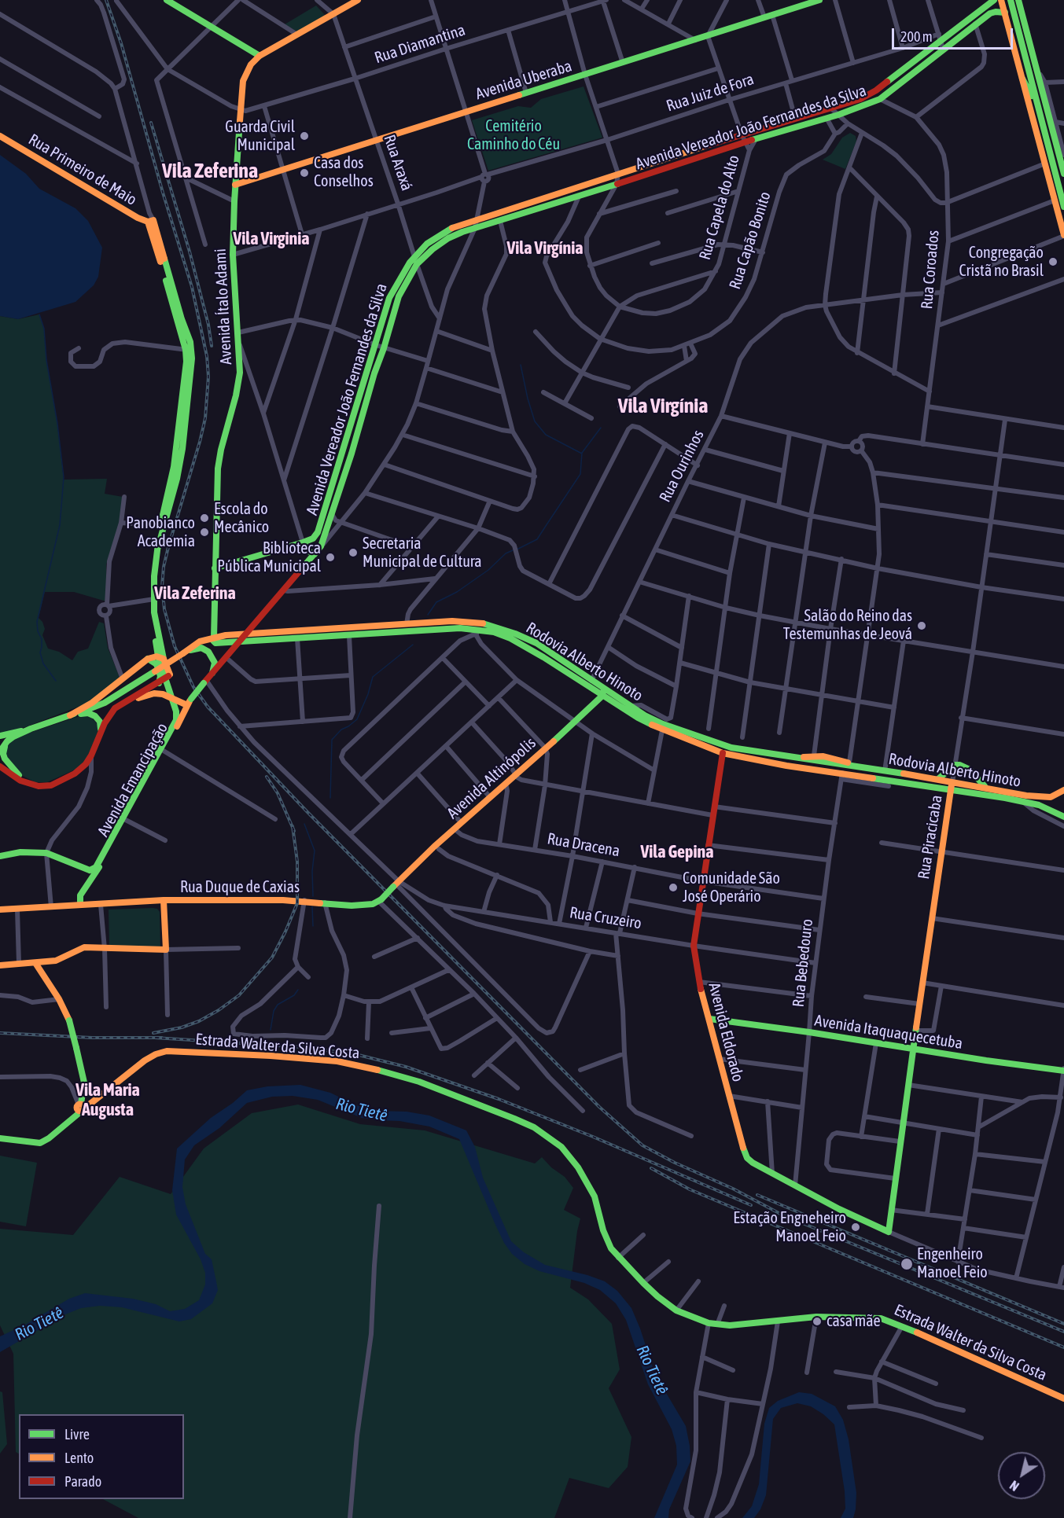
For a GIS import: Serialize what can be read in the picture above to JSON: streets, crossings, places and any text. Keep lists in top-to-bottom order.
{
  "streets": {
    "main road": [
      "Avenida Uberaba",
      "Avenida Vereador João Fernandes da Silva",
      "Rua Primeiro de Maio",
      "Avenida Ítalo Adami",
      "Rodovia Alberto Hinoto",
      "Avenida Altinópolis",
      "Avenida Emancipação",
      "Rua Piracicaba",
      "Rua Duque de Caxias",
      "Avenida Eldorado",
      "Avenida Itaquaquecetuba",
      "Estrada Walter da Silva Costa"
    ],
    "street": [
      "Rua Diamantina",
      "Rua Juiz de Fora",
      "Rua Araxá",
      "Rua Capela do Alto",
      "Rua Capão Bonito",
      "Rua Coroados",
      "Rua Ourinhos",
      "Rua Dracena",
      "Rua Cruzeiro",
      "Rua Bebedouro"
    ]
  },
  "crossings": [
    ["Rua Diamantina", "Rua Araxá"],
    ["Rua Diamantina", "Avenida Ítalo Adami"],
    ["Avenida Uberaba", "Rua Araxá"],
    ["Avenida Uberaba", "Rua Capela do Alto"],
    ["Avenida Uberaba", "Avenida Ítalo Adami"],
    ["Rua Juiz de Fora", "Avenida Vereador João Fernandes da Silva"],
    ["Rua Juiz de Fora", "Rua Araxá"],
    ["Rua Juiz de Fora", "Rua Capela do Alto"],
    ["Rua Juiz de Fora", "Avenida Ítalo Adami"],
    ["Avenida Vereador João Fernandes da Silva", "Rua Araxá"],
    ["Avenida Vereador João Fernandes da Silva", "Rua Capela do Alto"],
    ["Avenida Vereador João Fernandes da Silva", "Rua Capão Bonito"],
    ["Avenida Vereador João Fernandes da Silva", "Rua Coroados"],
    ["Avenida Vereador João Fernandes da Silva", "Avenida Ítalo Adami"],
    ["Avenida Vereador João Fernandes da Silva", "Avenida Emancipação"],
    ["Rua Araxá", "Avenida Ítalo Adami"],
    ["Rua Coroados", "Rua Ourinhos"],
    ["Avenida Ítalo Adami", "Rodovia Alberto Hinoto"],
    ["Rua Ourinhos", "Rodovia Alberto Hinoto"],
    ["Rodovia Alberto Hinoto", "Avenida Altinópolis"],
    ["Rodovia Alberto Hinoto", "Avenida Emancipação"],
    ["Rodovia Alberto Hinoto", "Rua Piracicaba"],
    ["Rodovia Alberto Hinoto", "Rua Bebedouro"],
    ["Rodovia Alberto Hinoto", "Avenida Eldorado"],
    ["Avenida Altinópolis", "Rua Dracena"],
    ["Avenida Altinópolis", "Rua Cruzeiro"],
    ["Rua Piracicaba", "Avenida Eldorado"],
    ["Rua Piracicaba", "Avenida Itaquaquecetuba"],
    ["Rua Dracena", "Rua Bebedouro"],
    ["Rua Dracena", "Avenida Eldorado"],
    ["Rua Cruzeiro", "Rua Bebedouro"],
    ["Rua Cruzeiro", "Avenida Eldorado"],
    ["Rua Bebedouro", "Avenida Eldorado"],
    ["Rua Bebedouro", "Avenida Itaquaquecetuba"],
    ["Avenida Eldorado", "Avenida Itaquaquecetuba"]
  ],
  "districts": [
    "Vila Zeferina",
    "Vila Virginia",
    "Vila Virgínia",
    "Vila Virgínia",
    "Vila Zeferina",
    "Vila Gepina",
    "Vila Maria Augusta"
  ],
  "water": ["Rio Tietê"],
  "parks": ["Cemitério Caminho do Céu"],
  "places": [
    "Guarda Civil Municipal",
    "Casa dos Conselhos",
    "Congregação Cristã no Brasil",
    "Escola do Mecânico",
    "Panobianco Academia",
    "Secretaria Municipal de Cultura",
    "Biblioteca Pública Municipal",
    "Salão do Reino das Testemunhas de Jeová",
    "Comunidade São José Operário",
    "Estação Engneheiro Manoel Feio",
    "Engenheiro Manoel Feio",
    "casa mãe"
  ],
  "legend": ["Livre", "Lento", "Parado"],
  "scale_bar": "200 m",
  "north": "bottom left"
}
